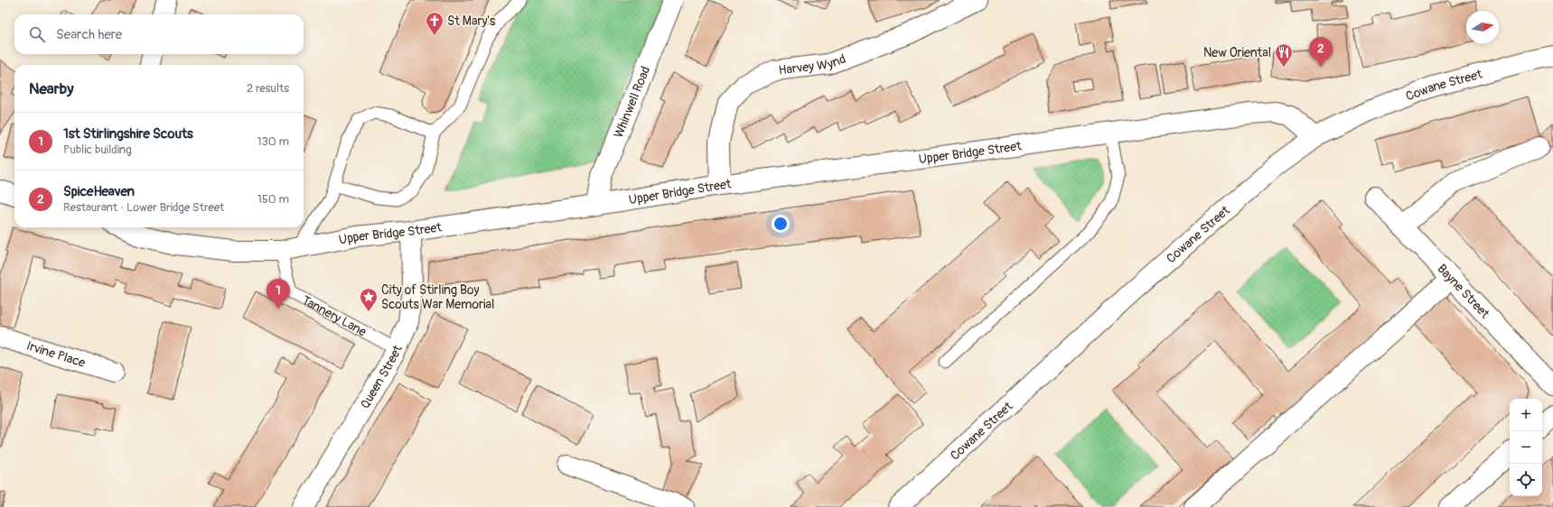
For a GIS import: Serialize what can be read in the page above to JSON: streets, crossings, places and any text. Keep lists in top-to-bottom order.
{
  "streets": {
    "street": [
      "Harvey Wynd",
      "Cowane Street",
      "Whinwell Road",
      "Upper Bridge Street",
      "Bayne Street",
      "Irvine Place",
      "Queen Street"
    ],
    "lane": ["Tannery Lane"]
  },
  "crossings": [
    ["Harvey Wynd", "Upper Bridge Street"],
    ["Cowane Street", "Upper Bridge Street"],
    ["Whinwell Road", "Upper Bridge Street"],
    ["Upper Bridge Street", "Tannery Lane"],
    ["Upper Bridge Street", "Queen Street"],
    ["Tannery Lane", "Queen Street"]
  ],
  "places": {
    "church": ["St Mary's"],
    "restaurant": ["New Oriental"],
    "place": ["City of Stirling Boy Scouts War Memorial"]
  },
  "north": "right",
  "page": {
    "search": "Search here",
    "pins": ["2", "1"],
    "heading": ["Nearby", "2 results"],
    "list": [
      {
        "mark": "1",
        "name": "1st Stirlingshire Scouts",
        "note": "Public building",
        "value": "130 m"
      },
      {
        "mark": "2",
        "name": "SpiceHeaven",
        "note": "Restaurant · Lower Bridge Street",
        "value": "150 m"
      }
    ],
    "map_buttons": ["+", "−"]
  }
}
